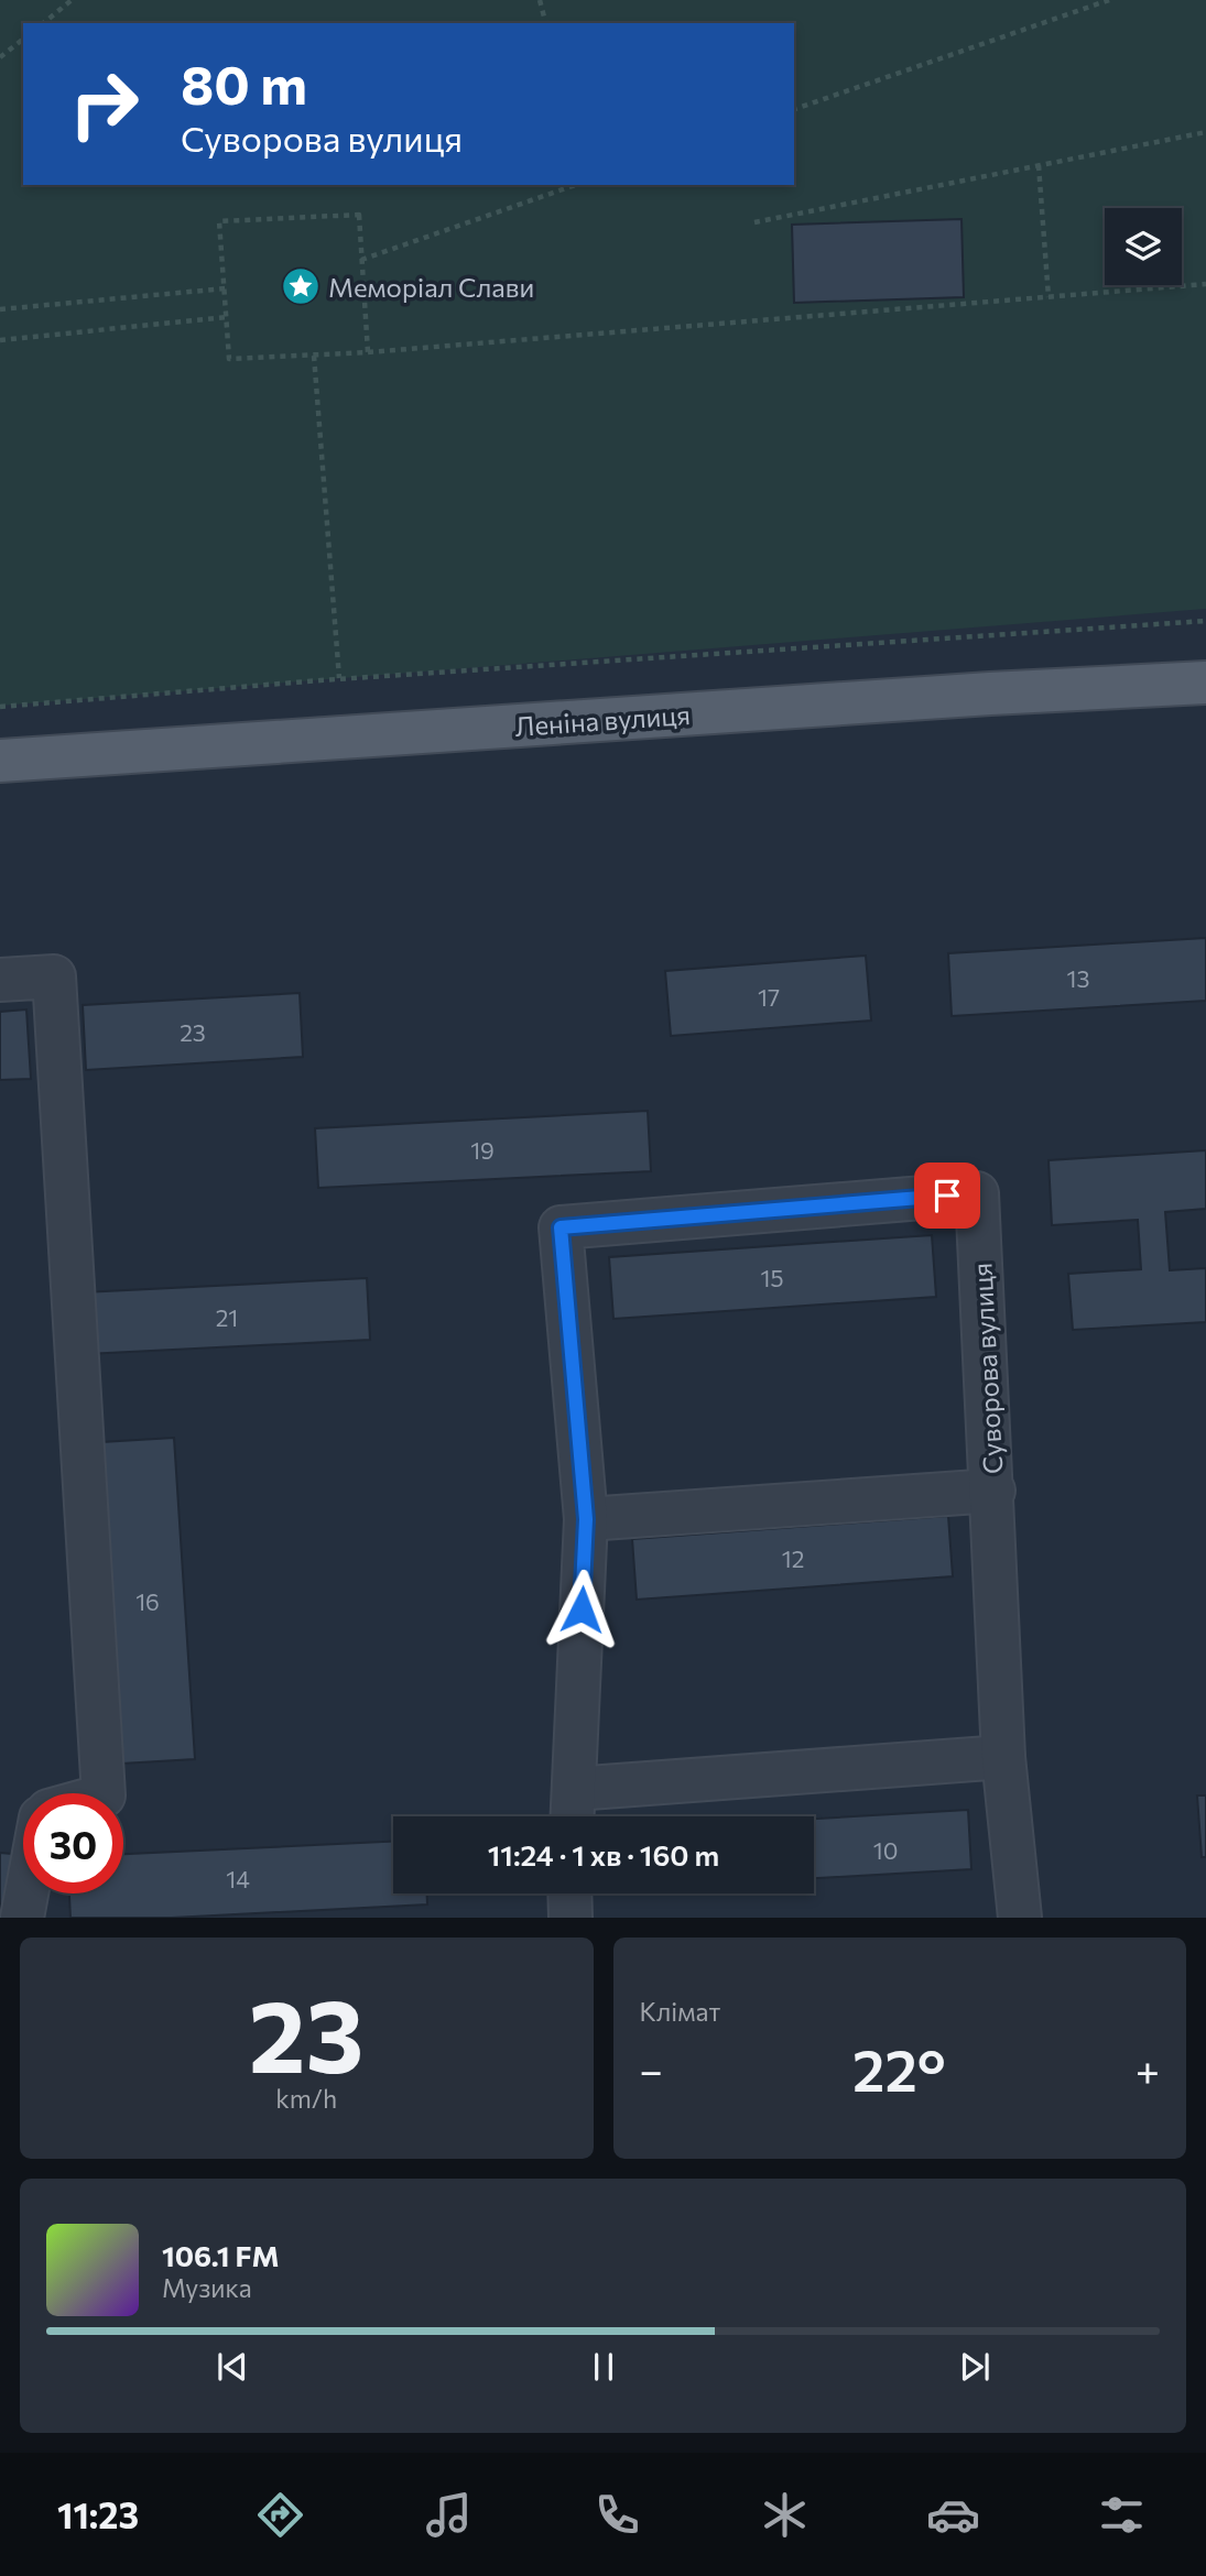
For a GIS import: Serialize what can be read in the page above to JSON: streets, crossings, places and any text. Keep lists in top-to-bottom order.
{
  "streets": {
    "main road": ["Леніна вулиця"],
    "street": ["Суворова вулиця"]
  },
  "places": {
    "place": ["Меморіал Слави"]
  },
  "house_numbers": [
    "13",
    "17",
    "23",
    "19",
    "15",
    "21",
    "12",
    "16",
    "10",
    "14"
  ],
  "page": {
    "turn": ["80 m", "Суворова вулиця"],
    "limit": "30",
    "trip": "11:24 · 1 хв · 160 m",
    "tile": [
      ["23", "km/h"],
      "Клімат"
    ],
    "heat": ["−", "22°", "+"],
    "song": ["106.1 FM", "Музика"],
    "tabs": "11:23"
  }
}
